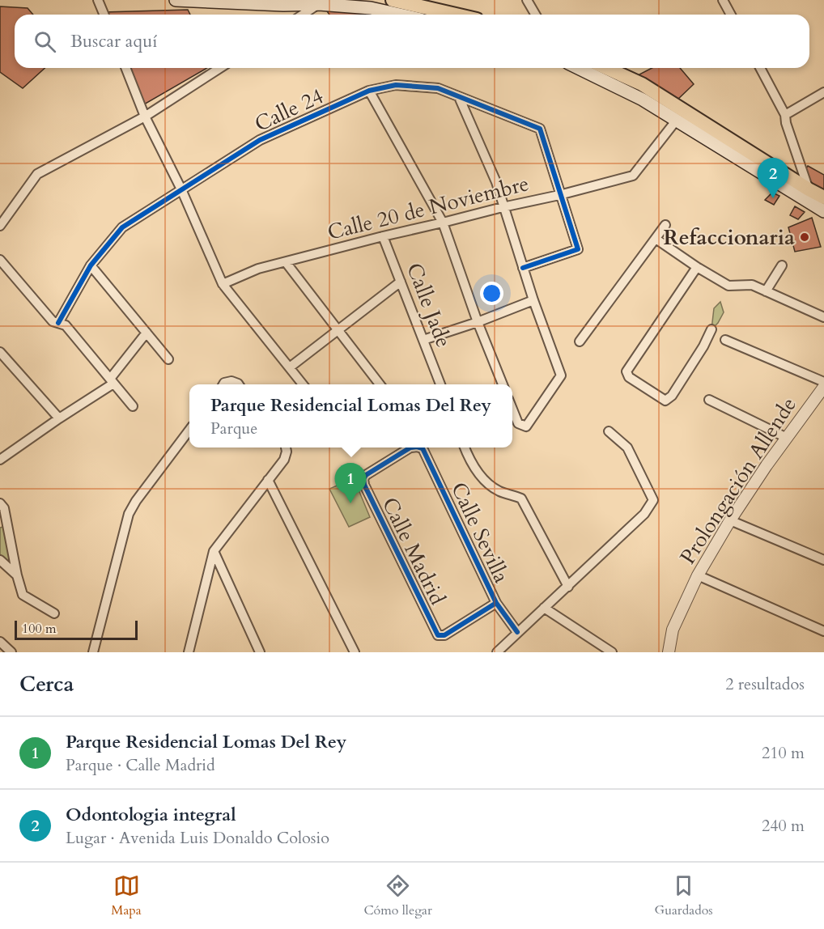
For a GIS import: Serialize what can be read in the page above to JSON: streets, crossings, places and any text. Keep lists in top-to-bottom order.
{
  "streets": {
    "street": [
      "Calle 24",
      "Calle 20 de Noviembre",
      "Calle Jade",
      "Prolongación Allende",
      "Calle Sevilla",
      "Calle Madrid"
    ]
  },
  "crossings": [
    ["Calle 24", "Calle 20 de Noviembre"],
    ["Calle 20 de Noviembre", "Calle Jade"],
    ["Calle Sevilla", "Calle Madrid"]
  ],
  "places": ["Refaccionaria"],
  "scale_bar": "100 m",
  "page": {
    "search": "Buscar aquí",
    "pins": ["2", "1"],
    "popup": ["Parque Residencial Lomas Del Rey", "Parque"],
    "scale": "100 m",
    "heading": ["Cerca", "2 resultados"],
    "list": [
      {
        "mark": "1",
        "name": "Parque Residencial Lomas Del Rey",
        "note": "Parque · Calle Madrid",
        "value": "210 m"
      },
      {
        "mark": "2",
        "name": "Odontologia integral",
        "note": "Lugar · Avenida Luis Donaldo Colosio",
        "value": "240 m"
      }
    ],
    "nav": ["Mapa", "Cómo llegar", "Guardados"]
  }
}
